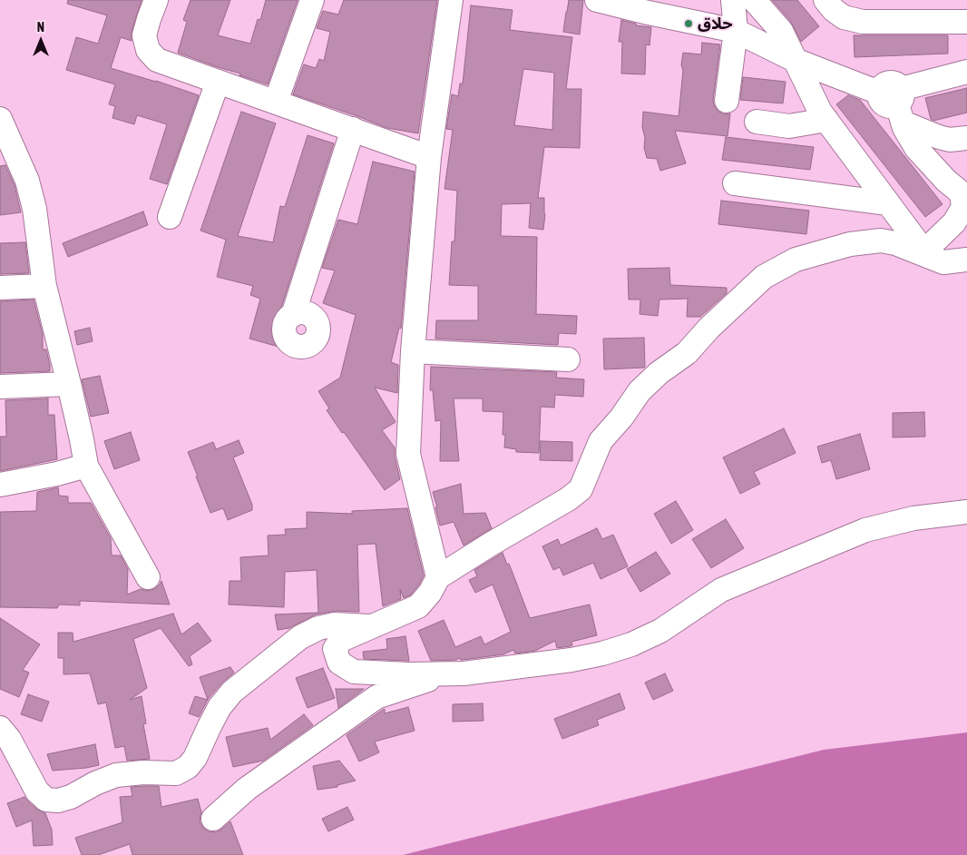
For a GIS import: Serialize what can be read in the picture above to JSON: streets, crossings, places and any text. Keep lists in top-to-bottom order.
{
  "places": ["حلاق"],
  "north": "top"
}
